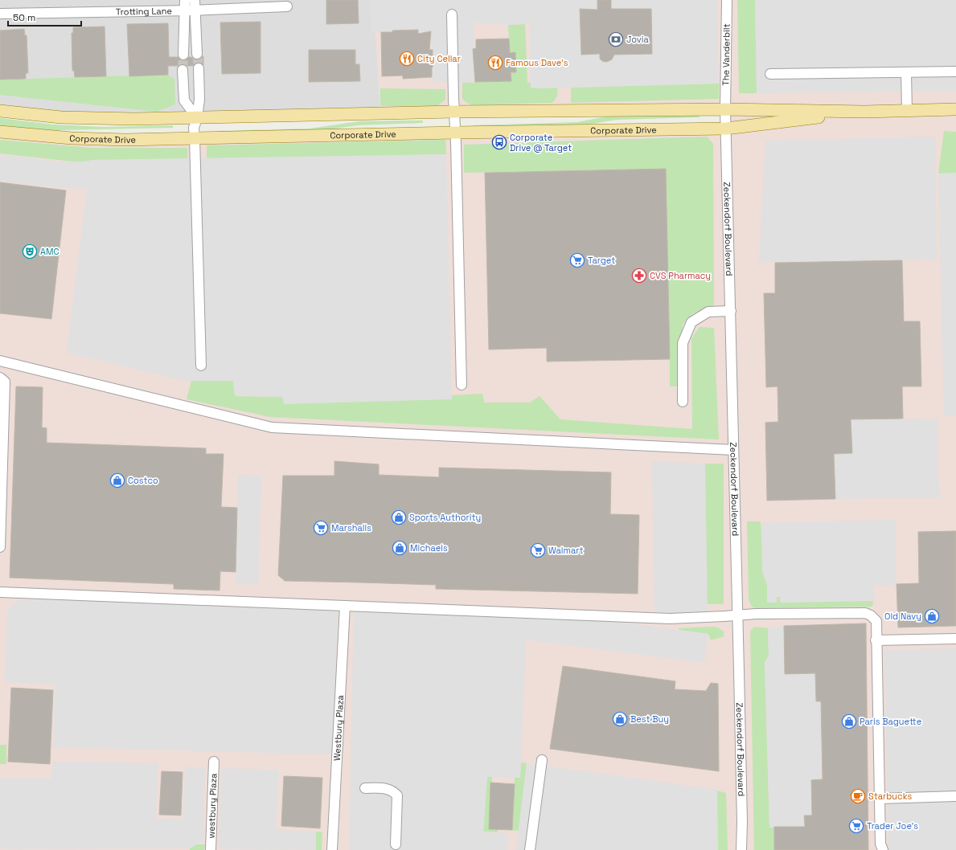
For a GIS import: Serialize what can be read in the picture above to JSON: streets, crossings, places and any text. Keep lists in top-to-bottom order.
{
  "streets": {
    "main road": ["Corporate Drive"],
    "street": [
      "Trotting Lane",
      "The Vanderbilt",
      "Zeckendorf Boulevard",
      "Westbury Plaza",
      "westbury Plaza"
    ]
  },
  "crossings": [
    ["The Vanderbilt", "Zeckendorf Boulevard"],
    ["Corporate Drive", "Zeckendorf Boulevard"]
  ],
  "places": {
    "bank": ["Jovia"],
    "restaurant": ["City Cellar", "Famous Dave's"],
    "bus stop": ["Corporate Drive @ Target"],
    "theatre": ["AMC"],
    "supermarket": [
      "Target",
      "Marshalls",
      "Walmart",
      "Trader Joe's"
    ],
    "pharmacy": ["CVS Pharmacy"],
    "shop": [
      "Costco",
      "Sports Authority",
      "Michaels",
      "Old Navy",
      "Best Buy",
      "Paris Baguette"
    ],
    "cafe": ["Starbucks"]
  },
  "scale_bar": "50 m"
}
